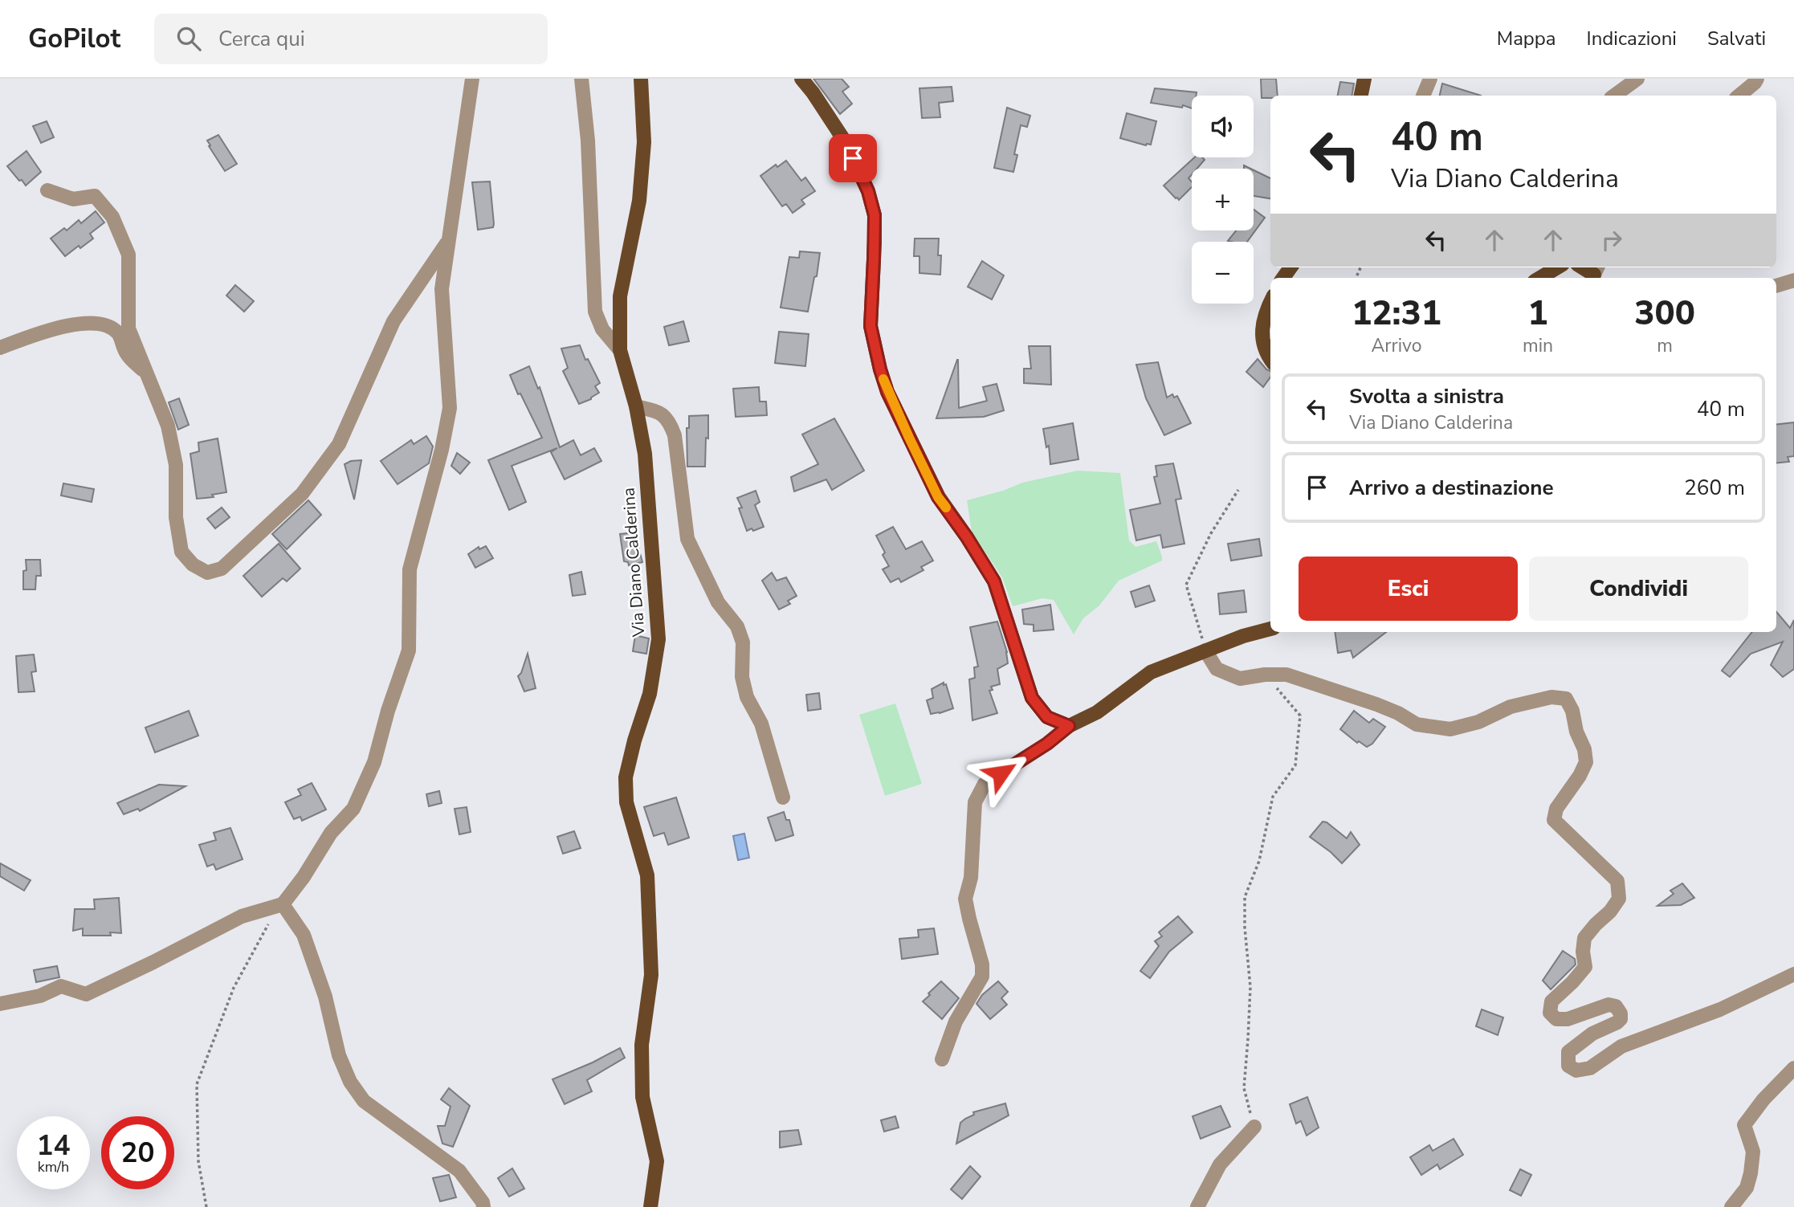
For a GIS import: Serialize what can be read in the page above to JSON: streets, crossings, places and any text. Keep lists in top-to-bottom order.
{
  "streets": {
    "main road": ["Via Diano Calderina"]
  },
  "page": {
    "header": "GoPilot",
    "search": "Cerca qui",
    "nav": ["Mappa", "Indicazioni", "Salvati"],
    "map_buttons": ["+", "−"],
    "turn": ["40 m", "Via Diano Calderina"],
    "eta": [
      "12:31",
      "Arrivo",
      "1",
      "min",
      "300",
      "m"
    ],
    "list": [
      {
        "name": "Svolta a sinistra",
        "note": "Via Diano Calderina",
        "value": "40 m"
      },
      {
        "name": "Arrivo a destinazione",
        "value": "260 m"
      }
    ],
    "buttons": ["Esci", "Condividi"],
    "speed": "14 km/h",
    "limit": "20"
  }
}
